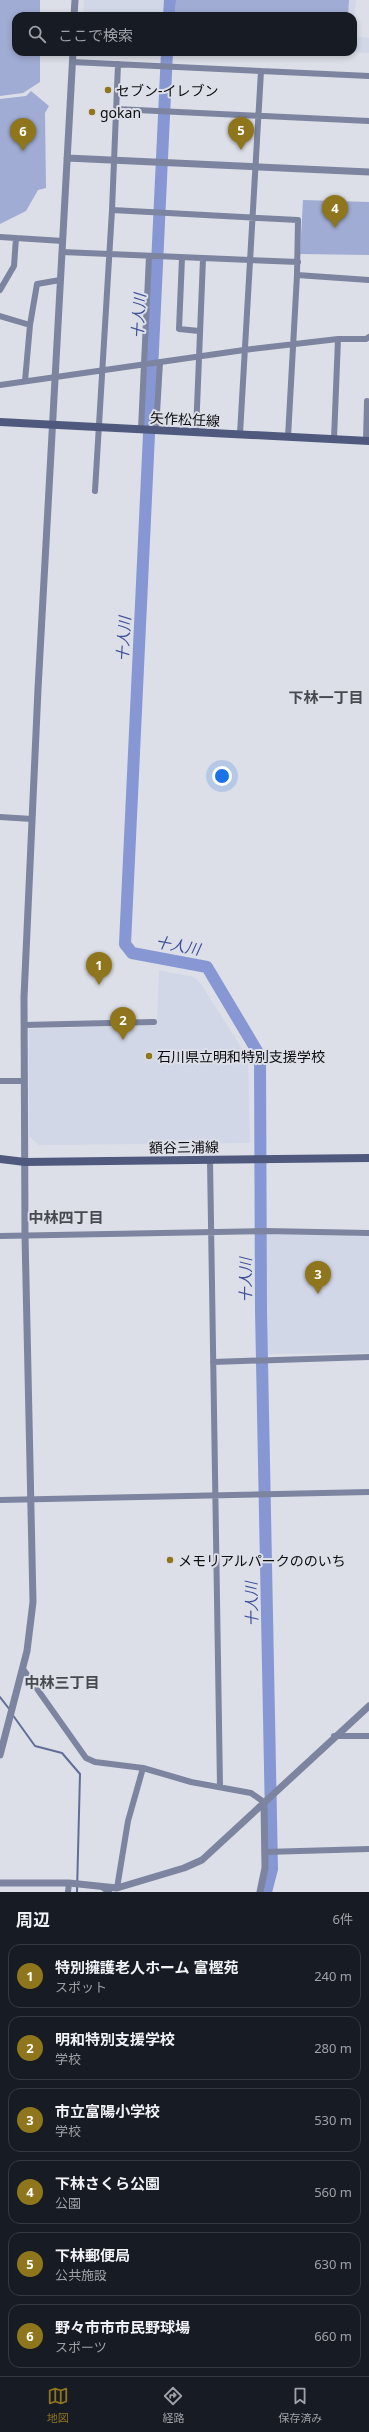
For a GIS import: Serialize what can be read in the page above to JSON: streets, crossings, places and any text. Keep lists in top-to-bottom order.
{
  "streets": {
    "main road": ["矢作松任線", "額谷三浦線"]
  },
  "districts": ["下林一丁目", "中林四丁目", "中林三丁目"],
  "water": ["十人川"],
  "places": [
    "セブン-イレブン",
    "gokan",
    "石川県立明和特別支援学校",
    "メモリアルパークののいち"
  ],
  "page": {
    "search": "ここで検索",
    "pins": [
      "5",
      "6",
      "4",
      "1",
      "2",
      "3"
    ],
    "heading": ["周辺", "6件"],
    "list": [
      {
        "mark": "1",
        "name": "特別擁護老人ホーム 富樫苑",
        "note": "スポット",
        "value": "240 m"
      },
      {
        "mark": "2",
        "name": "明和特別支援学校",
        "note": "学校",
        "value": "280 m"
      },
      {
        "mark": "3",
        "name": "市立富陽小学校",
        "note": "学校",
        "value": "530 m"
      },
      {
        "mark": "4",
        "name": "下林さくら公園",
        "note": "公園",
        "value": "560 m"
      },
      {
        "mark": "5",
        "name": "下林郵便局",
        "note": "公共施設",
        "value": "630 m"
      },
      {
        "mark": "6",
        "name": "野々市市市民野球場",
        "note": "スポーツ",
        "value": "660 m"
      }
    ],
    "nav": ["地図", "経路", "保存済み"]
  }
}
